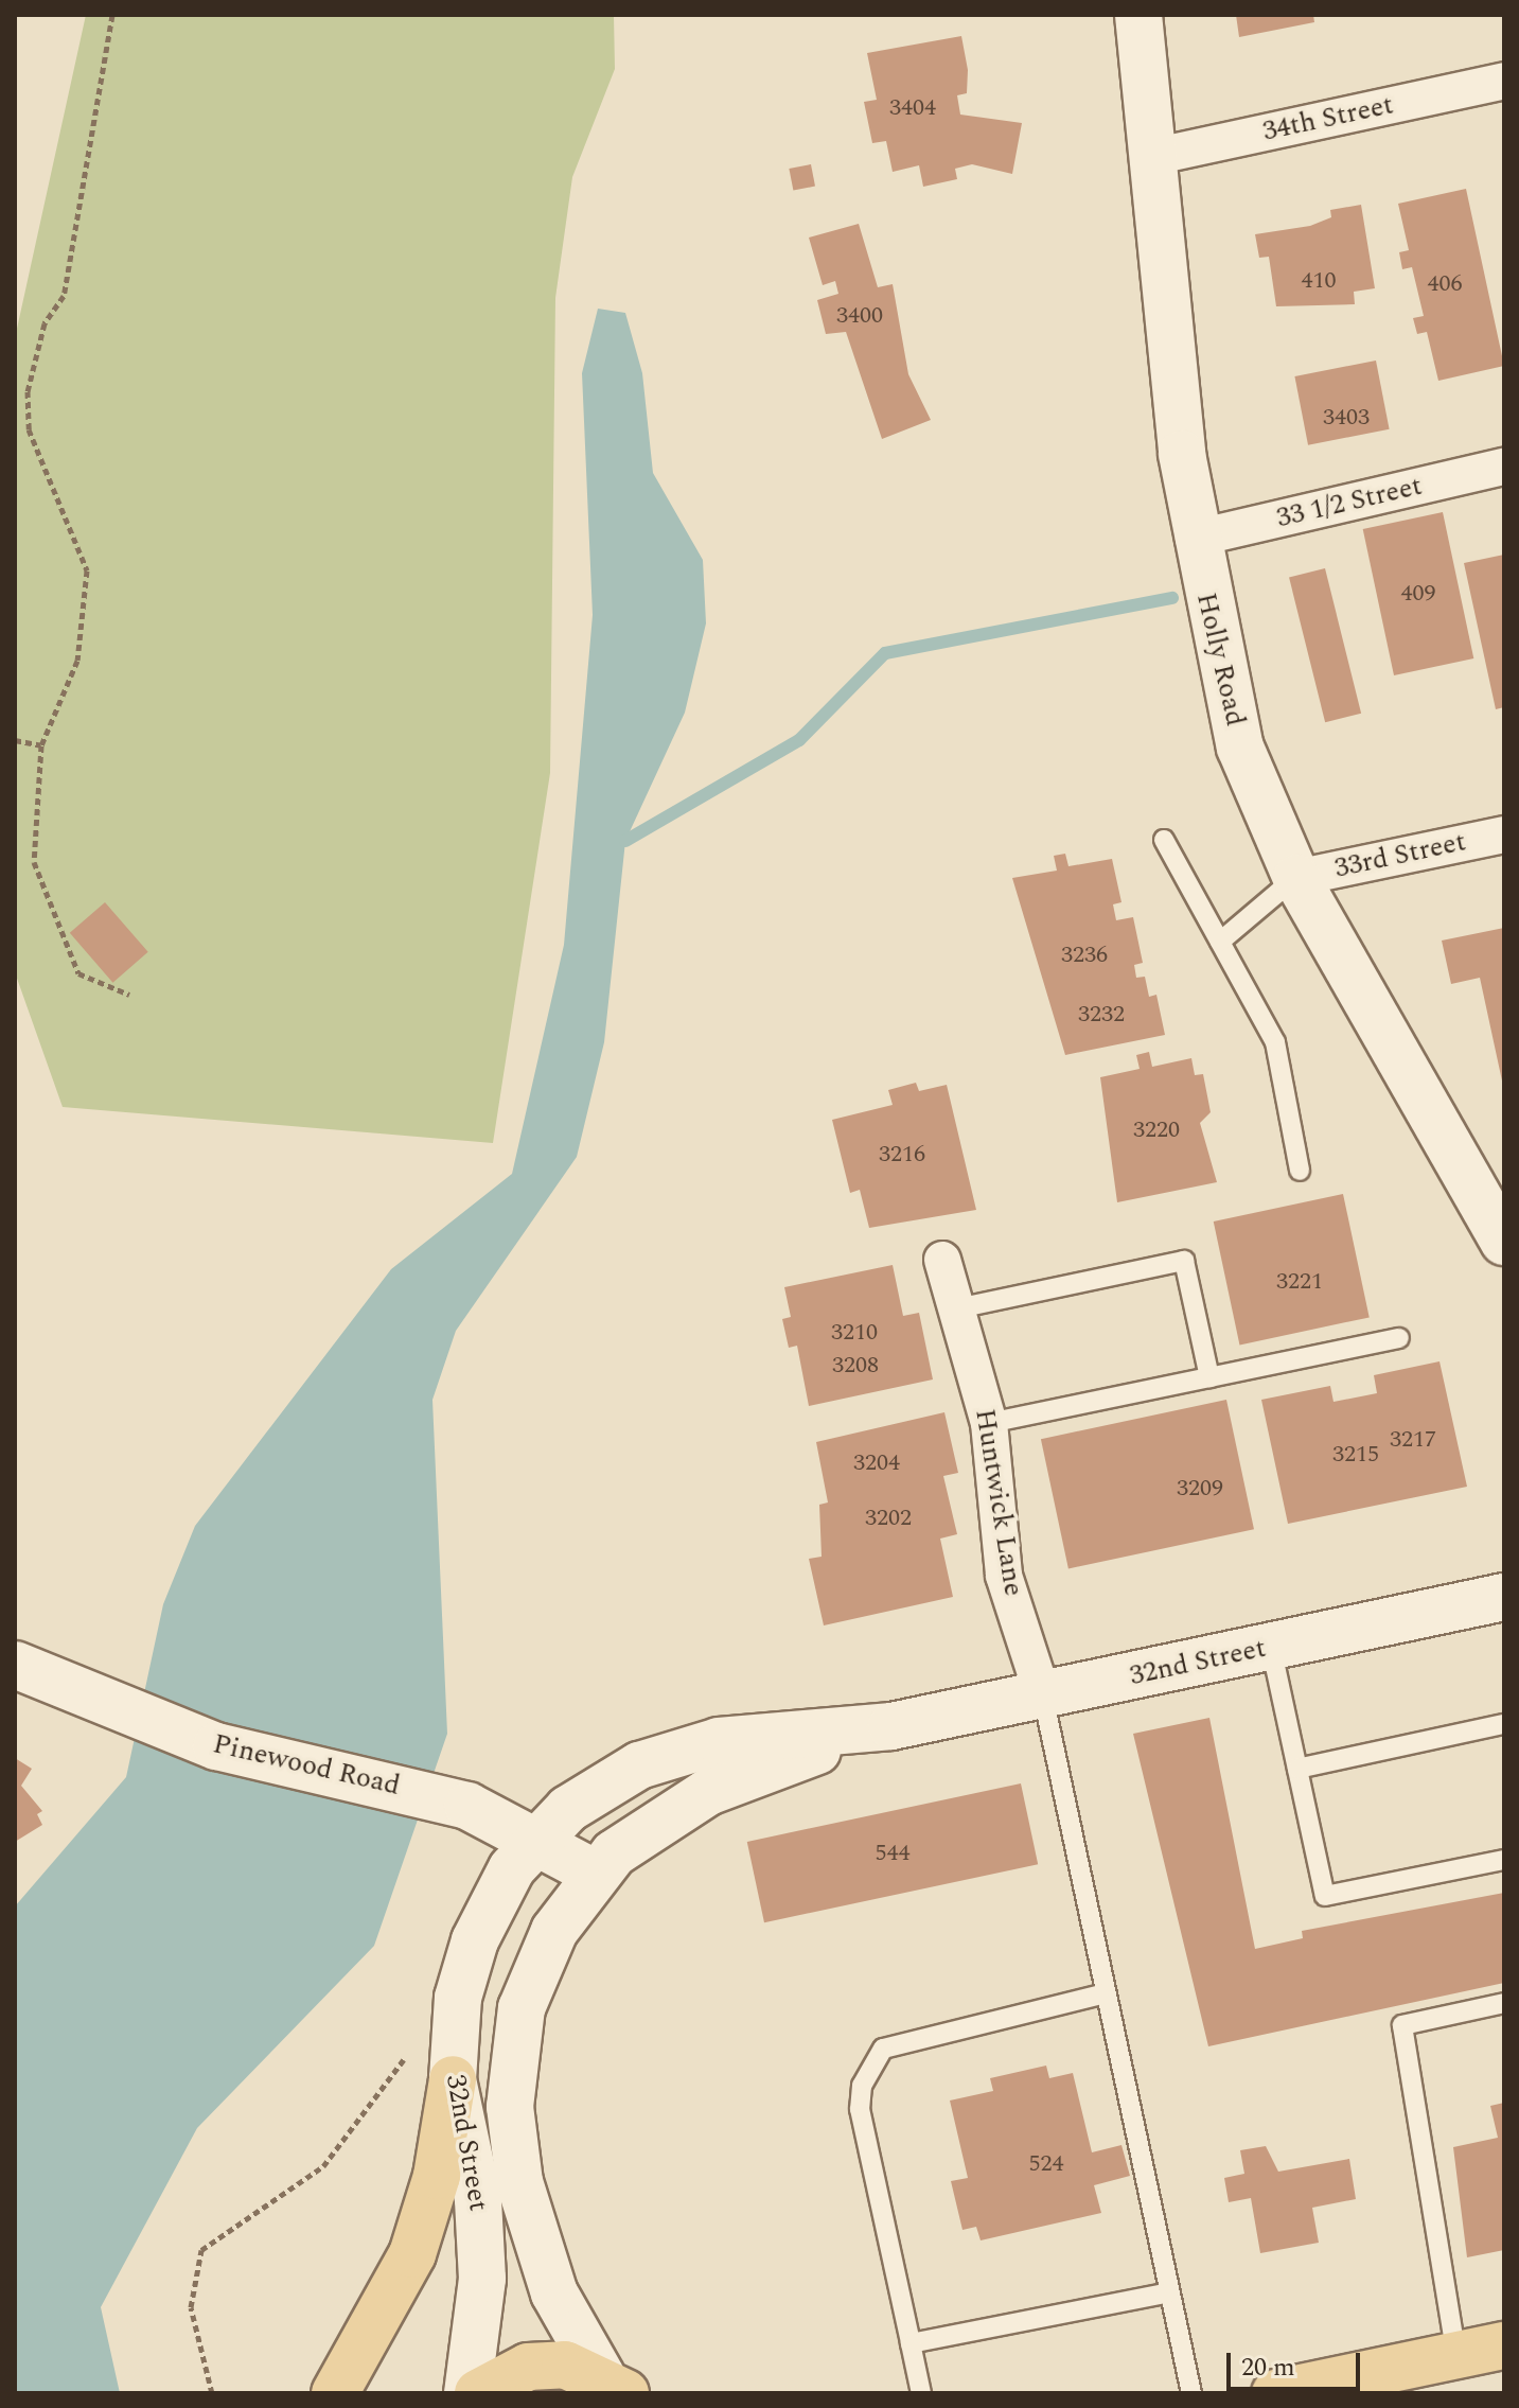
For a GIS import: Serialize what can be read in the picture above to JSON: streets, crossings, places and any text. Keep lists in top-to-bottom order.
{
  "streets": {
    "street": [
      "34th Street",
      "33 1/2 Street",
      "Holly Road",
      "33rd Street",
      "Huntwick Lane",
      "32nd Street",
      "Pinewood Road"
    ]
  },
  "crossings": [
    ["34th Street", "Holly Road"],
    ["33 1/2 Street", "Holly Road"],
    ["Holly Road", "33rd Street"],
    ["Huntwick Lane", "32nd Street"],
    ["32nd Street", "Pinewood Road"]
  ],
  "house_numbers": [
    "3404",
    "410",
    "406",
    "3400",
    "3403",
    "409",
    "3236",
    "3232",
    "3220",
    "3216",
    "3221",
    "3210",
    "3208",
    "3217",
    "3215",
    "3204",
    "3209",
    "3202",
    "544",
    "524"
  ],
  "scale_bar": "20 m"
}
